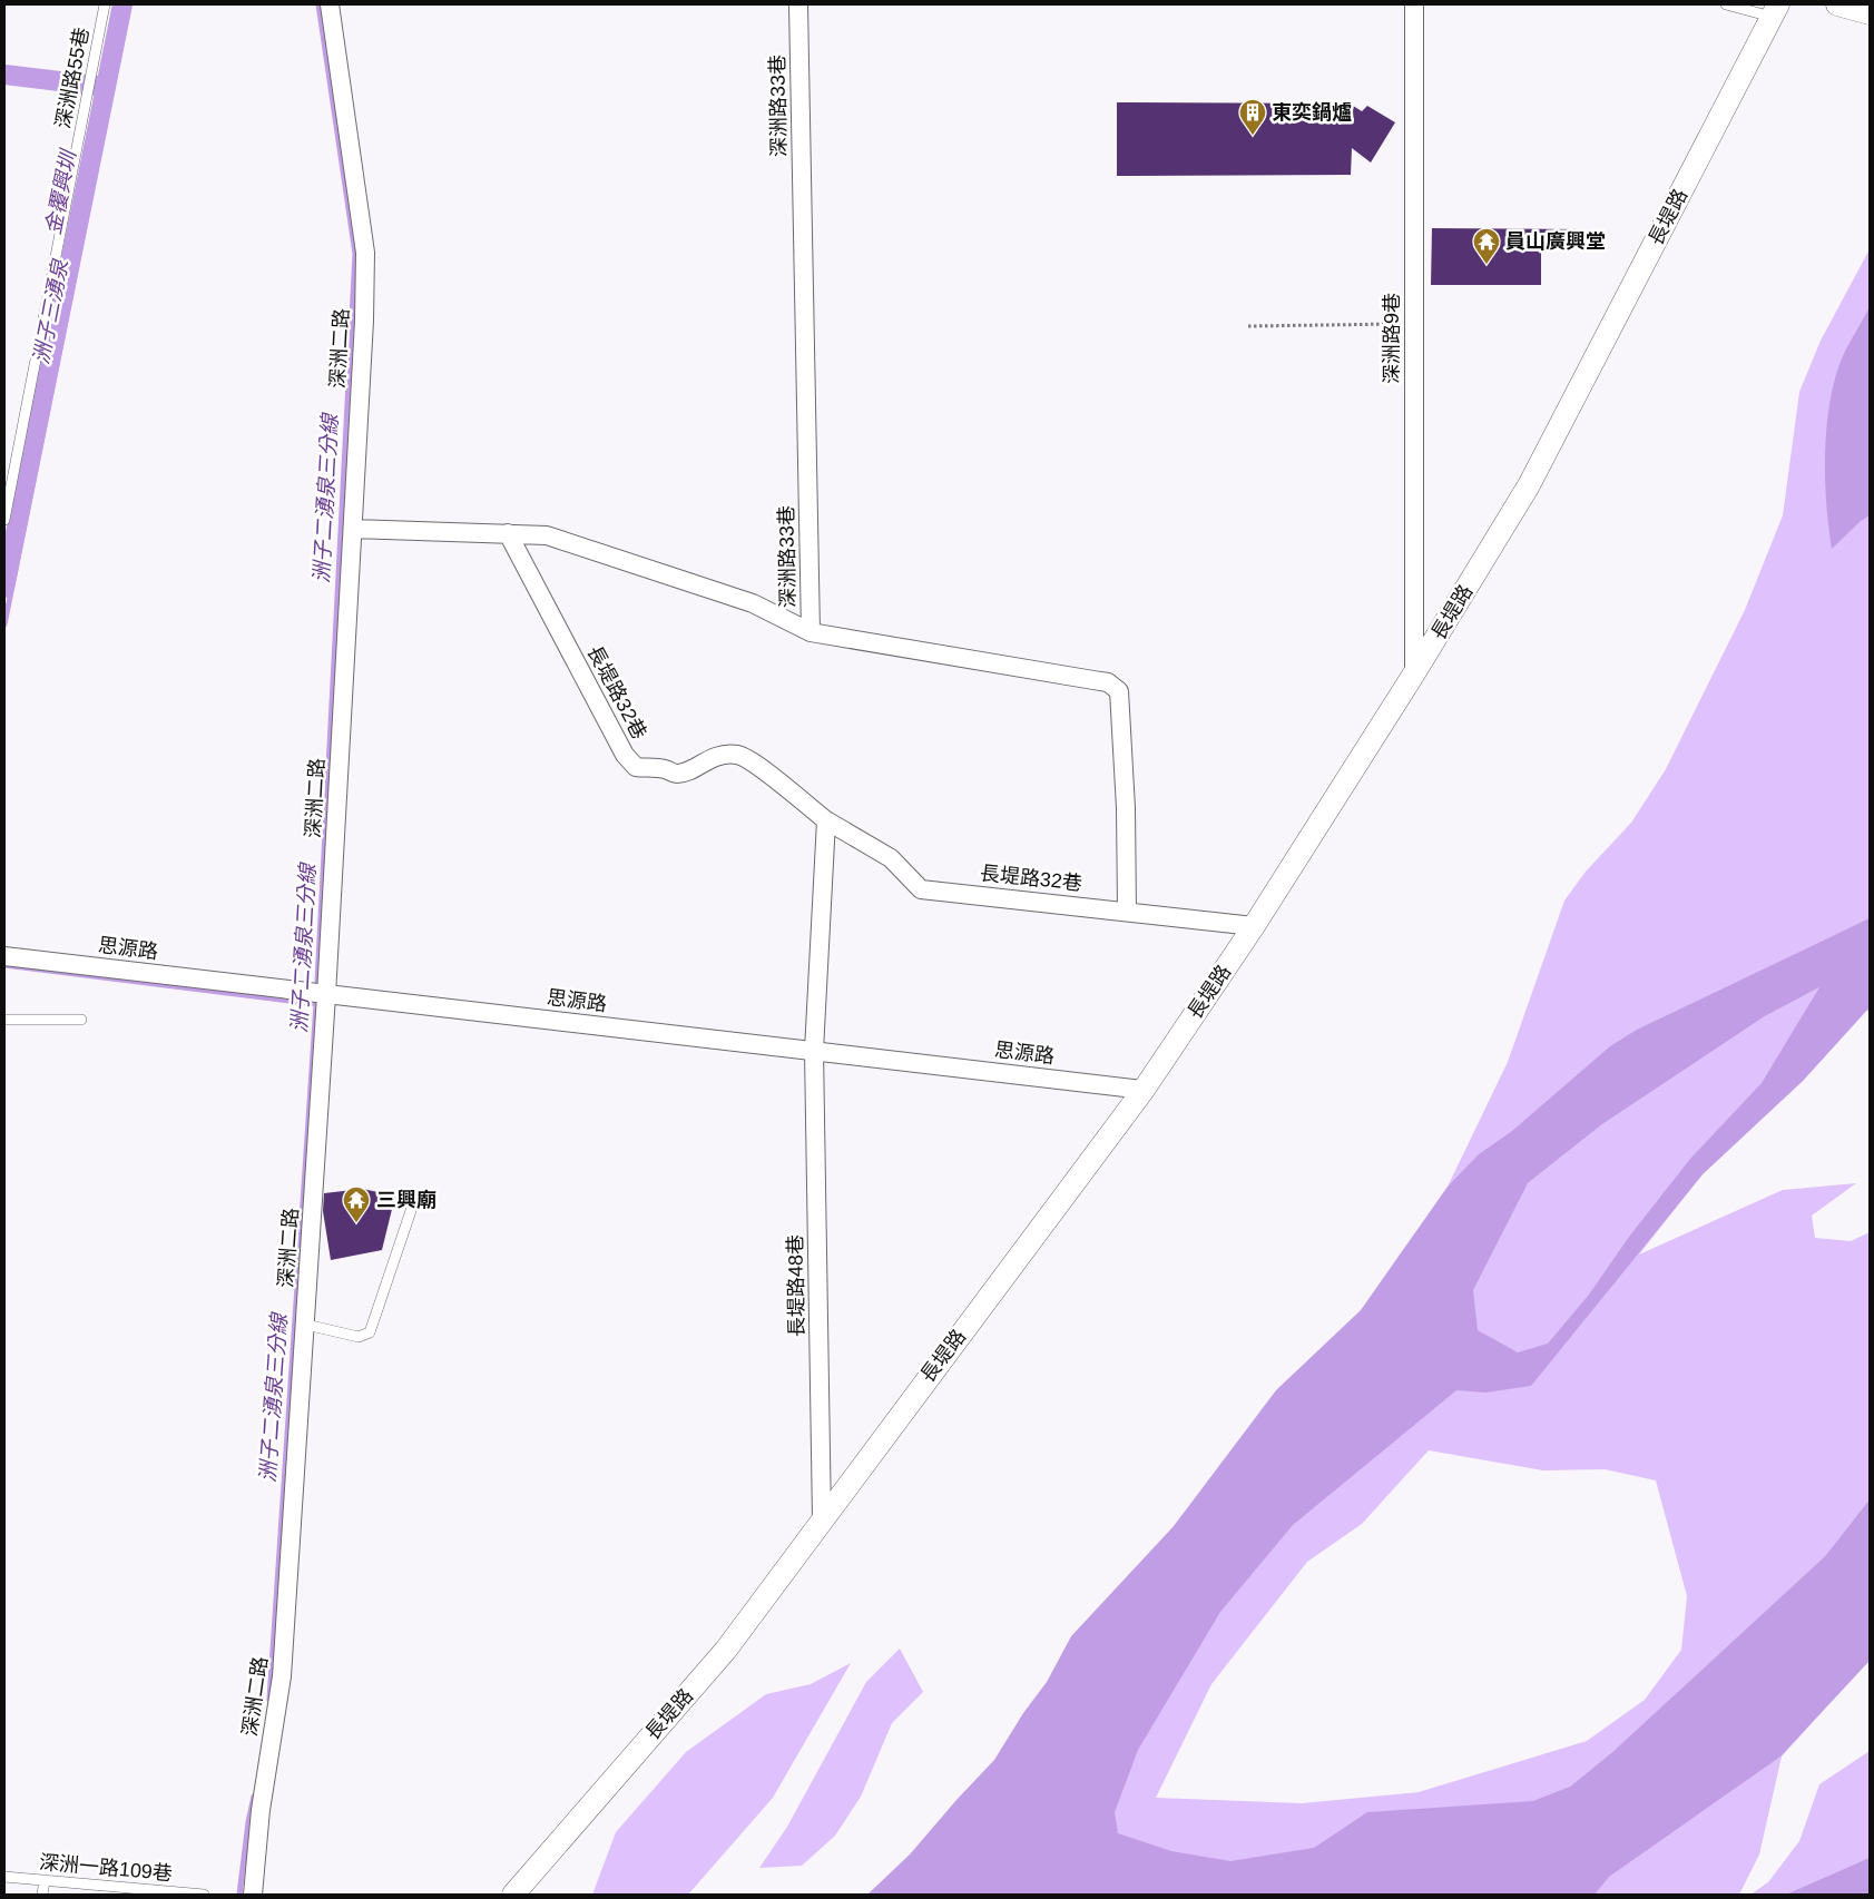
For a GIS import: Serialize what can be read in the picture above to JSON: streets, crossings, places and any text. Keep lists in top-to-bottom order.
{
  "streets": {
    "street": [
      "深洲路33巷",
      "長堤路",
      "深洲路9巷",
      "深洲二路",
      "長堤路32巷",
      "思源路",
      "長堤路48巷"
    ],
    "lane": ["深洲路55巷", "深洲一路109巷"]
  },
  "crossings": [
    ["深洲路33巷", "深洲二路"],
    ["深洲路33巷", "長堤路32巷"],
    ["長堤路", "深洲路9巷"],
    ["長堤路", "長堤路32巷"],
    ["長堤路", "思源路"],
    ["長堤路", "長堤路48巷"],
    ["深洲二路", "思源路"],
    ["思源路", "長堤路48巷"]
  ],
  "water": ["金覆興圳", "洲子三湧泉", "洲子二湧泉三分線"],
  "places": {
    "building": ["東奕鍋爐"],
    "temple": ["員山廣興堂", "三興廟"]
  }
}
